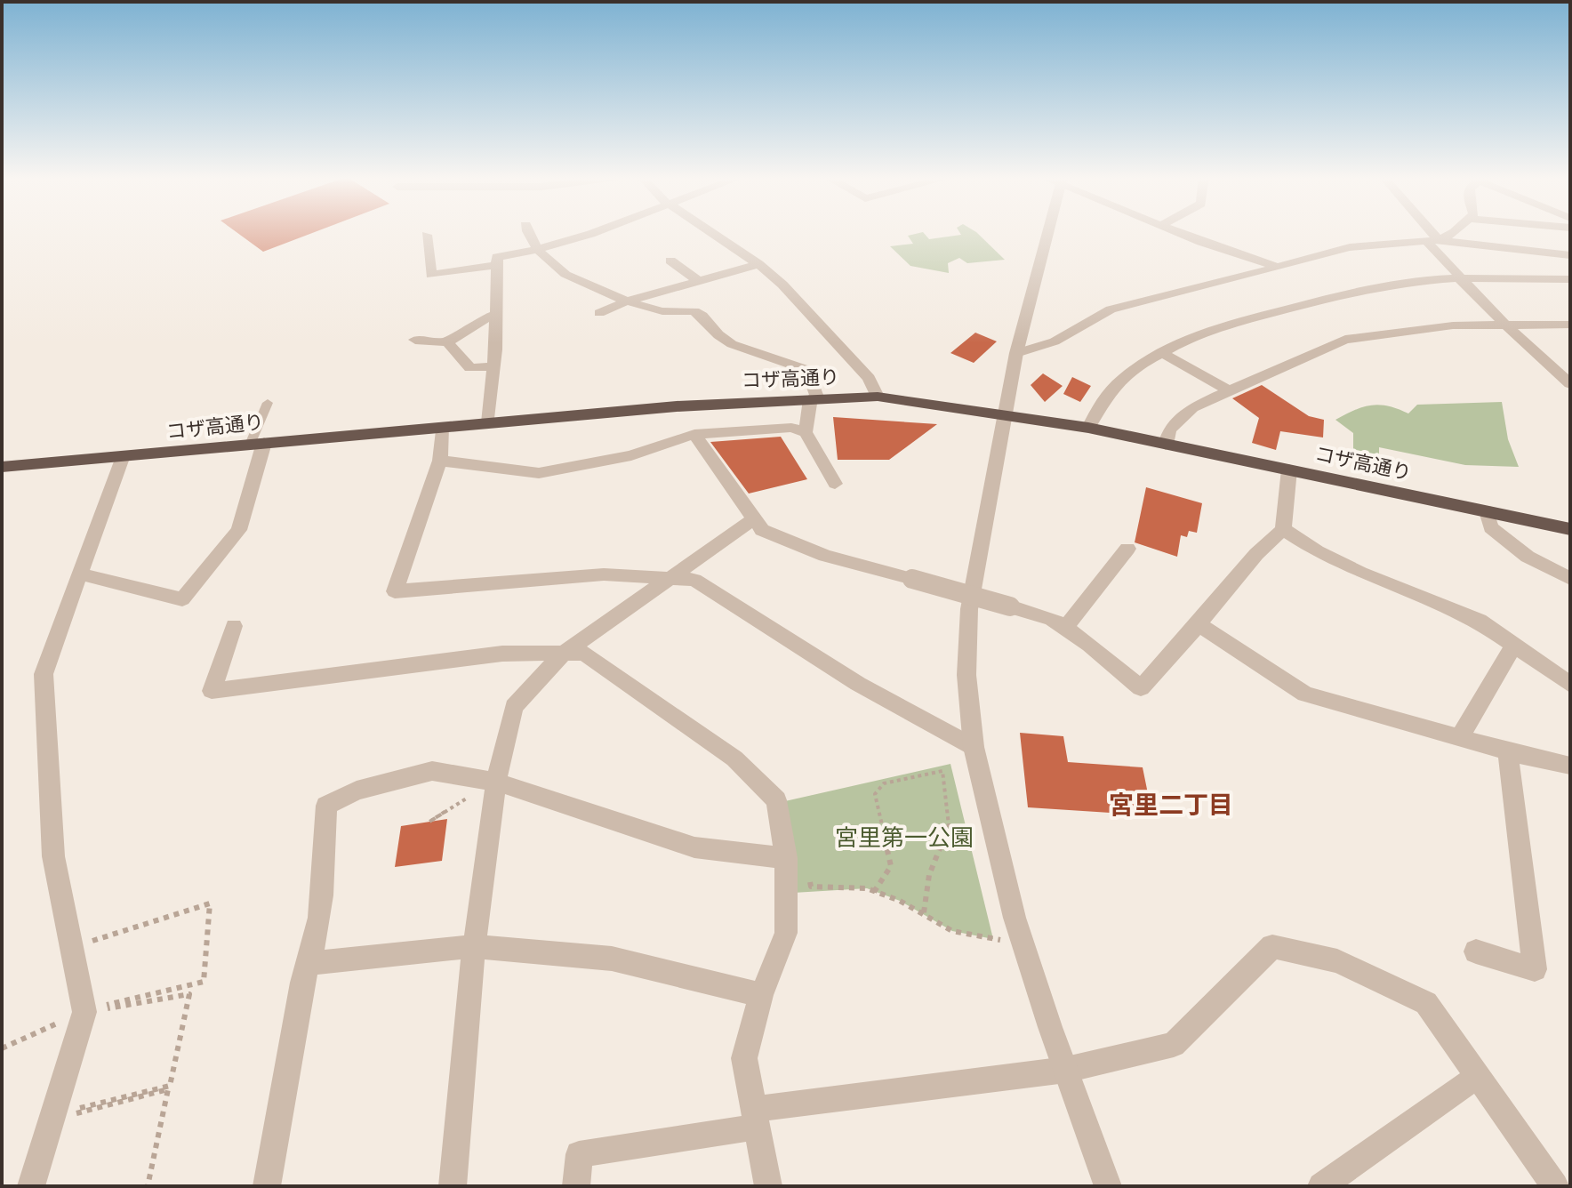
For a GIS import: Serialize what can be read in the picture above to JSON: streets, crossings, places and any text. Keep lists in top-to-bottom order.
{
  "streets": {
    "highway": ["コザ高通り"]
  },
  "districts": ["宮里二丁目"],
  "parks": ["宮里第一公園"]
}
